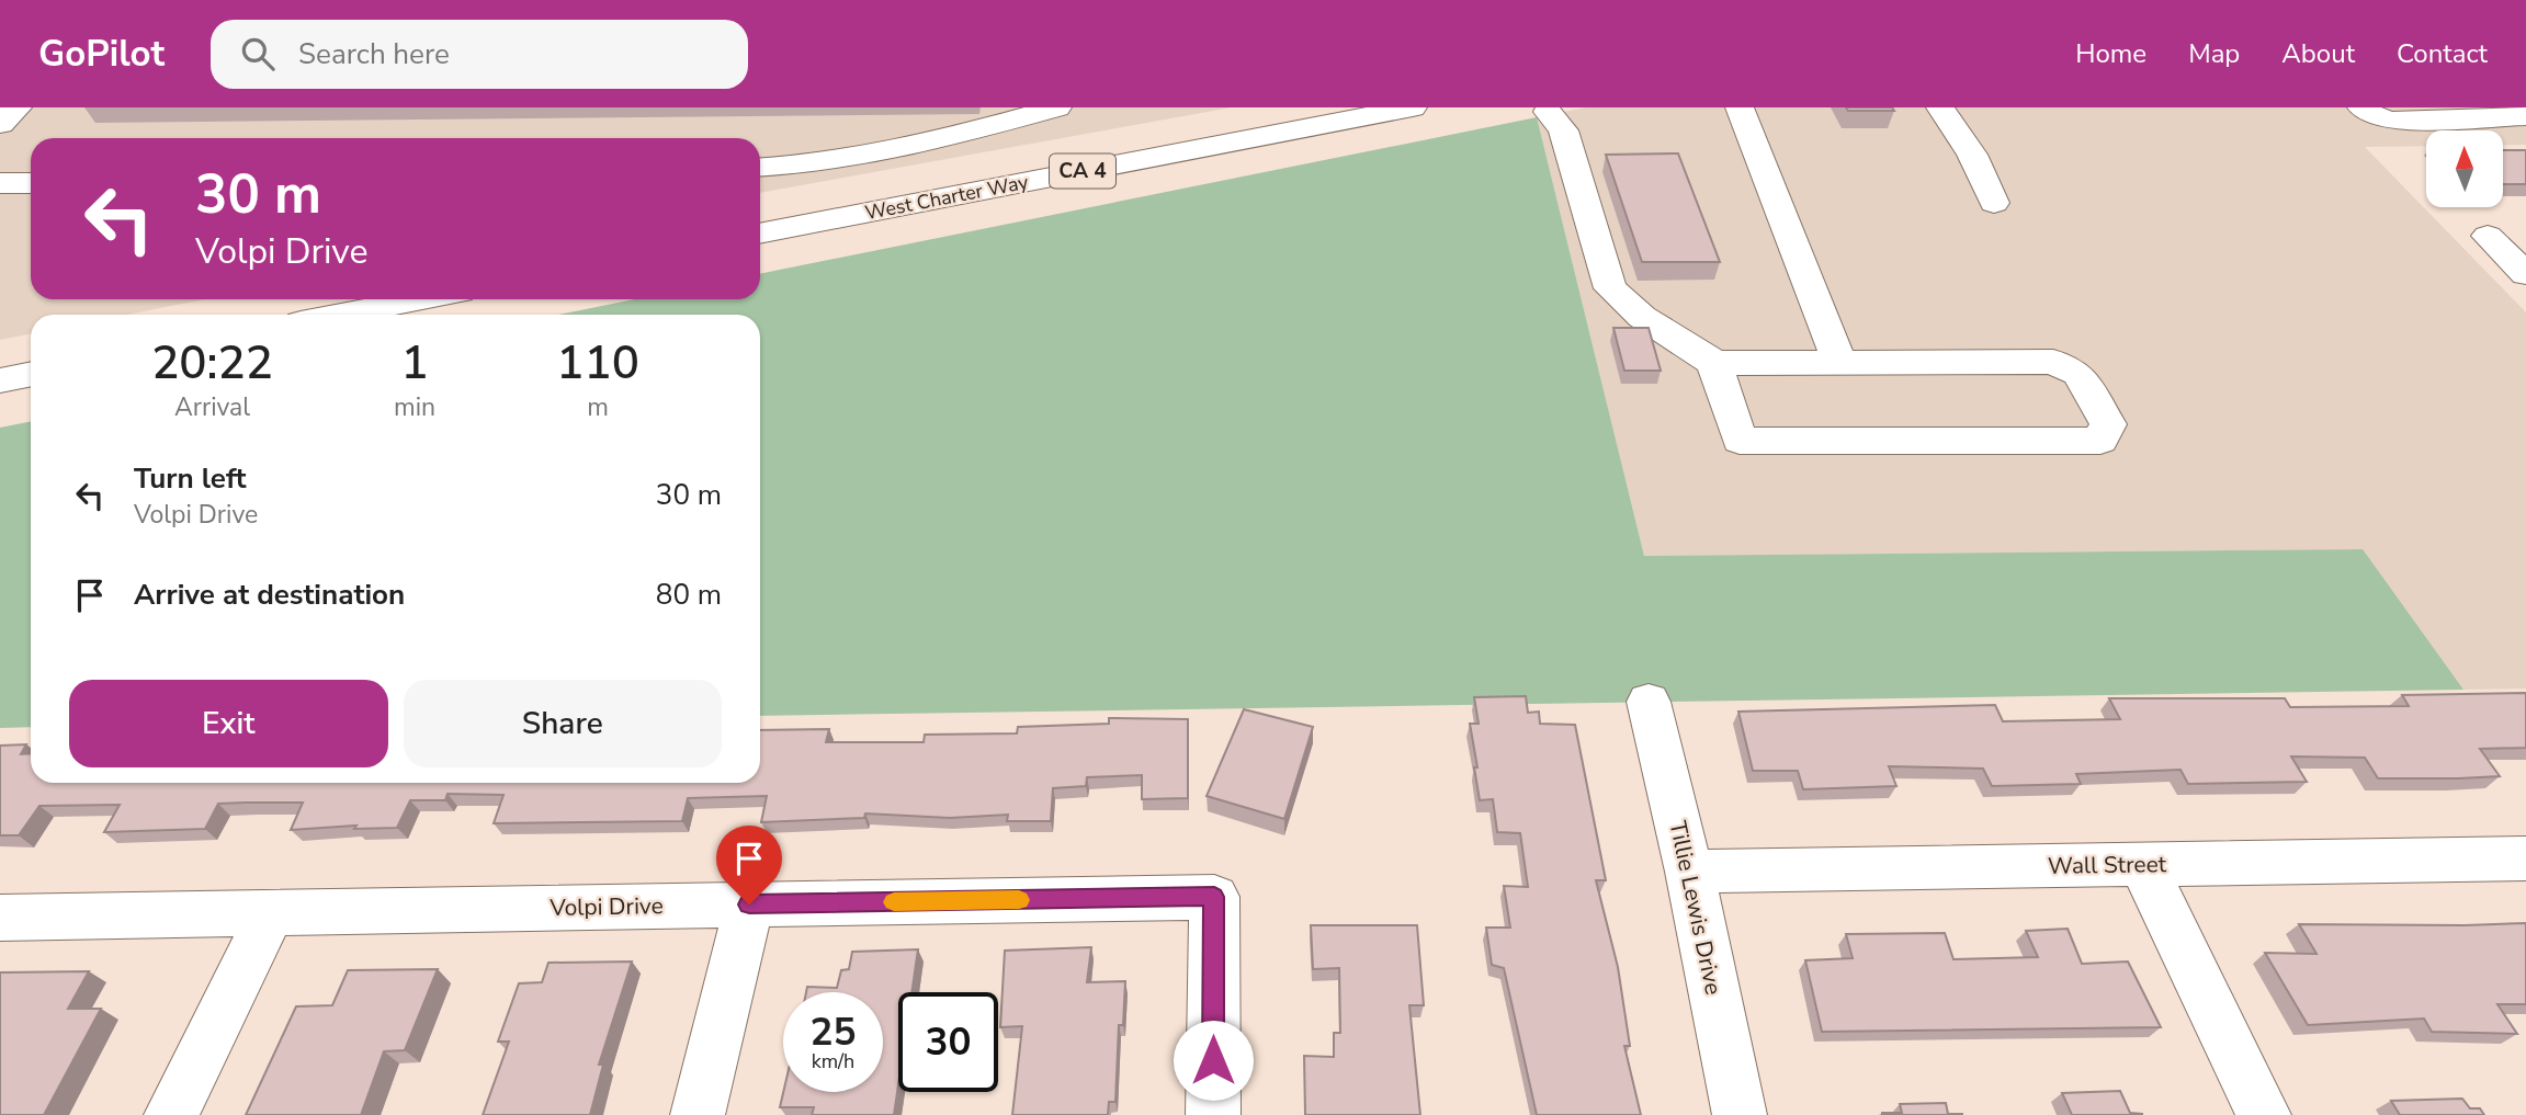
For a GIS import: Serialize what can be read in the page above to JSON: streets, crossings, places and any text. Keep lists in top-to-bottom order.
{
  "streets": {
    "main road": [
      "CA 4",
      "West Charter Way",
      "Wall Street",
      "Volpi Drive",
      "Tillie Lewis Drive"
    ]
  },
  "crossings": [
    ["Wall Street", "Tillie Lewis Drive"]
  ],
  "north": "top",
  "page": {
    "header": "GoPilot",
    "search": "Search here",
    "nav": [
      "Home",
      "Map",
      "About",
      "Contact"
    ],
    "turn": ["30 m", "Volpi Drive"],
    "eta": [
      "20:22",
      "Arrival",
      "1",
      "min",
      "110",
      "m"
    ],
    "list": [
      {
        "name": "Turn left",
        "note": "Volpi Drive",
        "value": "30 m"
      },
      {
        "name": "Arrive at destination",
        "value": "80 m"
      }
    ],
    "buttons": ["Exit", "Share"],
    "speed": "25 km/h",
    "limit": "30"
  }
}
